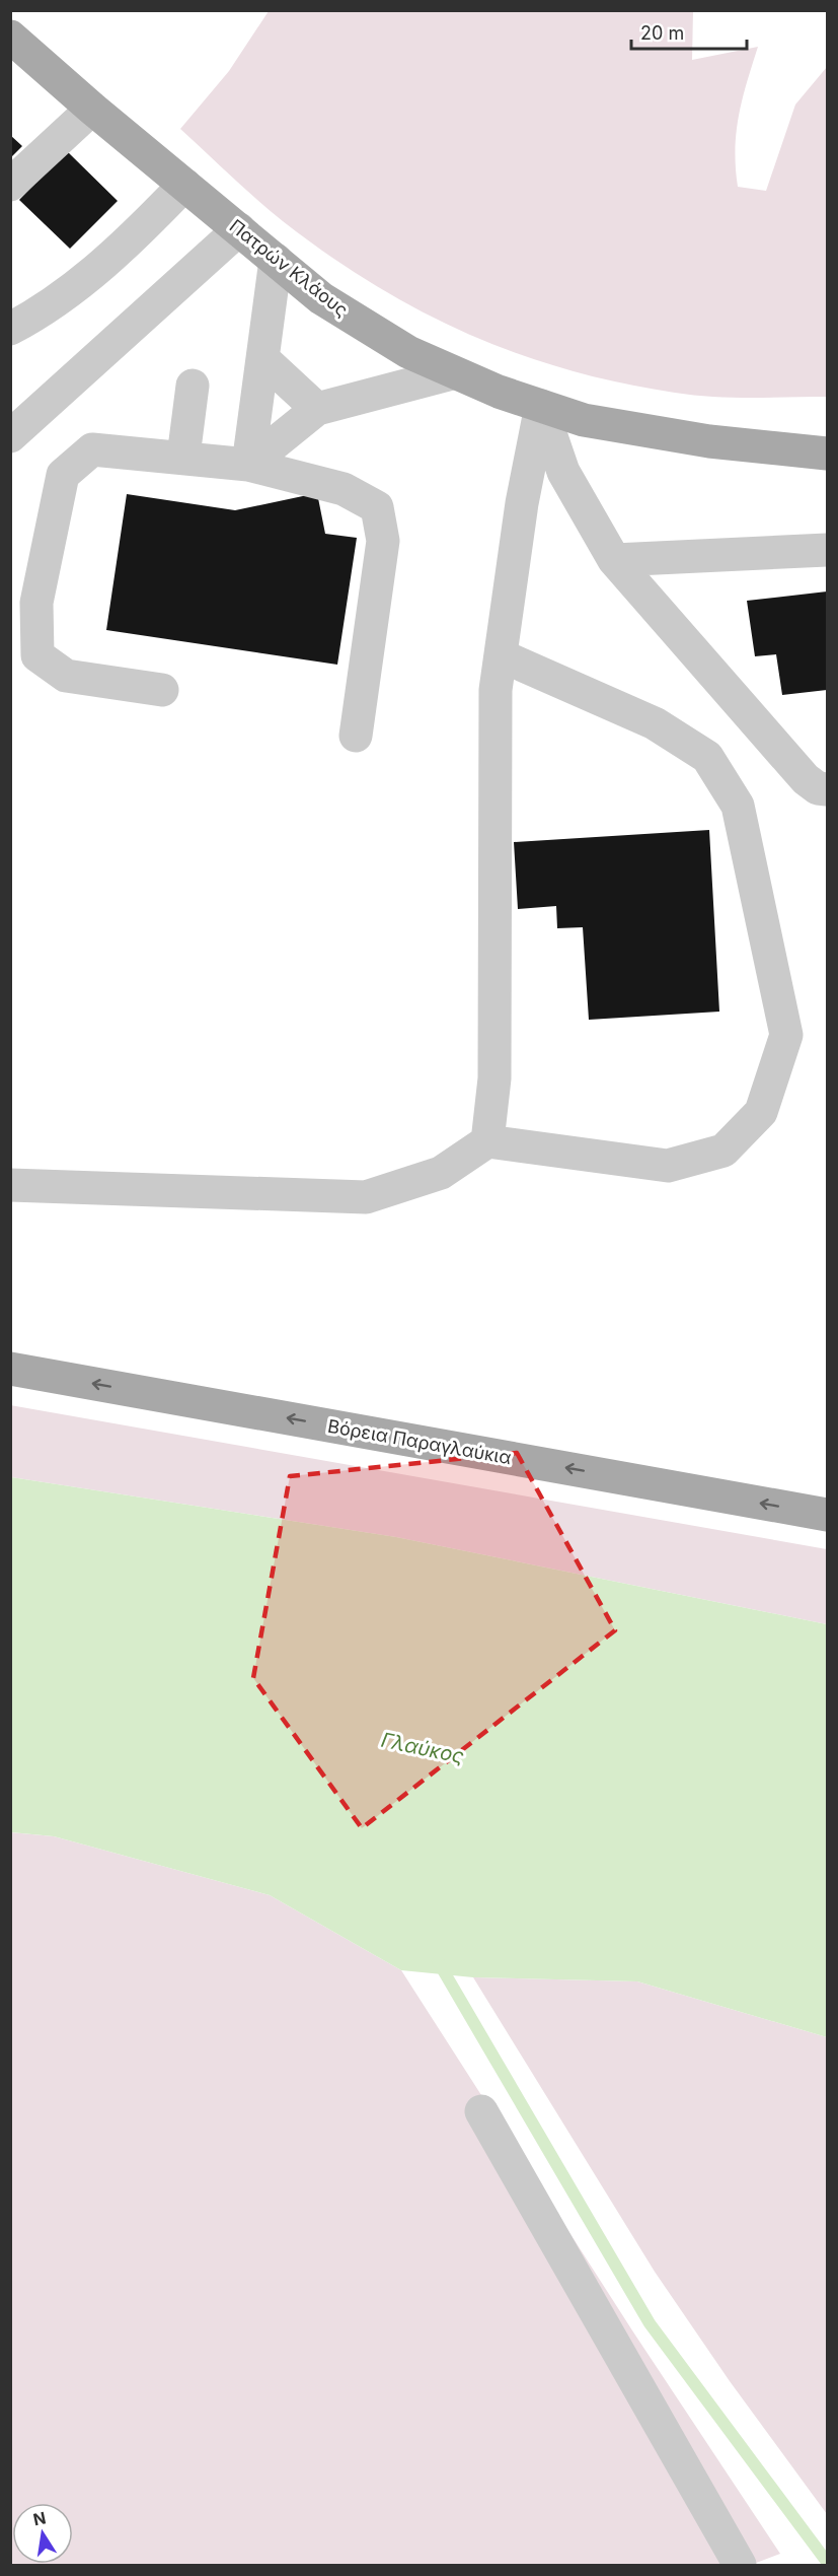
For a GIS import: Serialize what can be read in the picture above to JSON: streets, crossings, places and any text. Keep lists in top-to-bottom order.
{
  "streets": {
    "main road": ["Πατρών Κλάους", "Βόρεια Παραγλαύκια"]
  },
  "one_way": ["Βόρεια Παραγλαύκια"],
  "water": ["Γλαύκος"],
  "scale_bar": "20 m",
  "north": "top"
}
